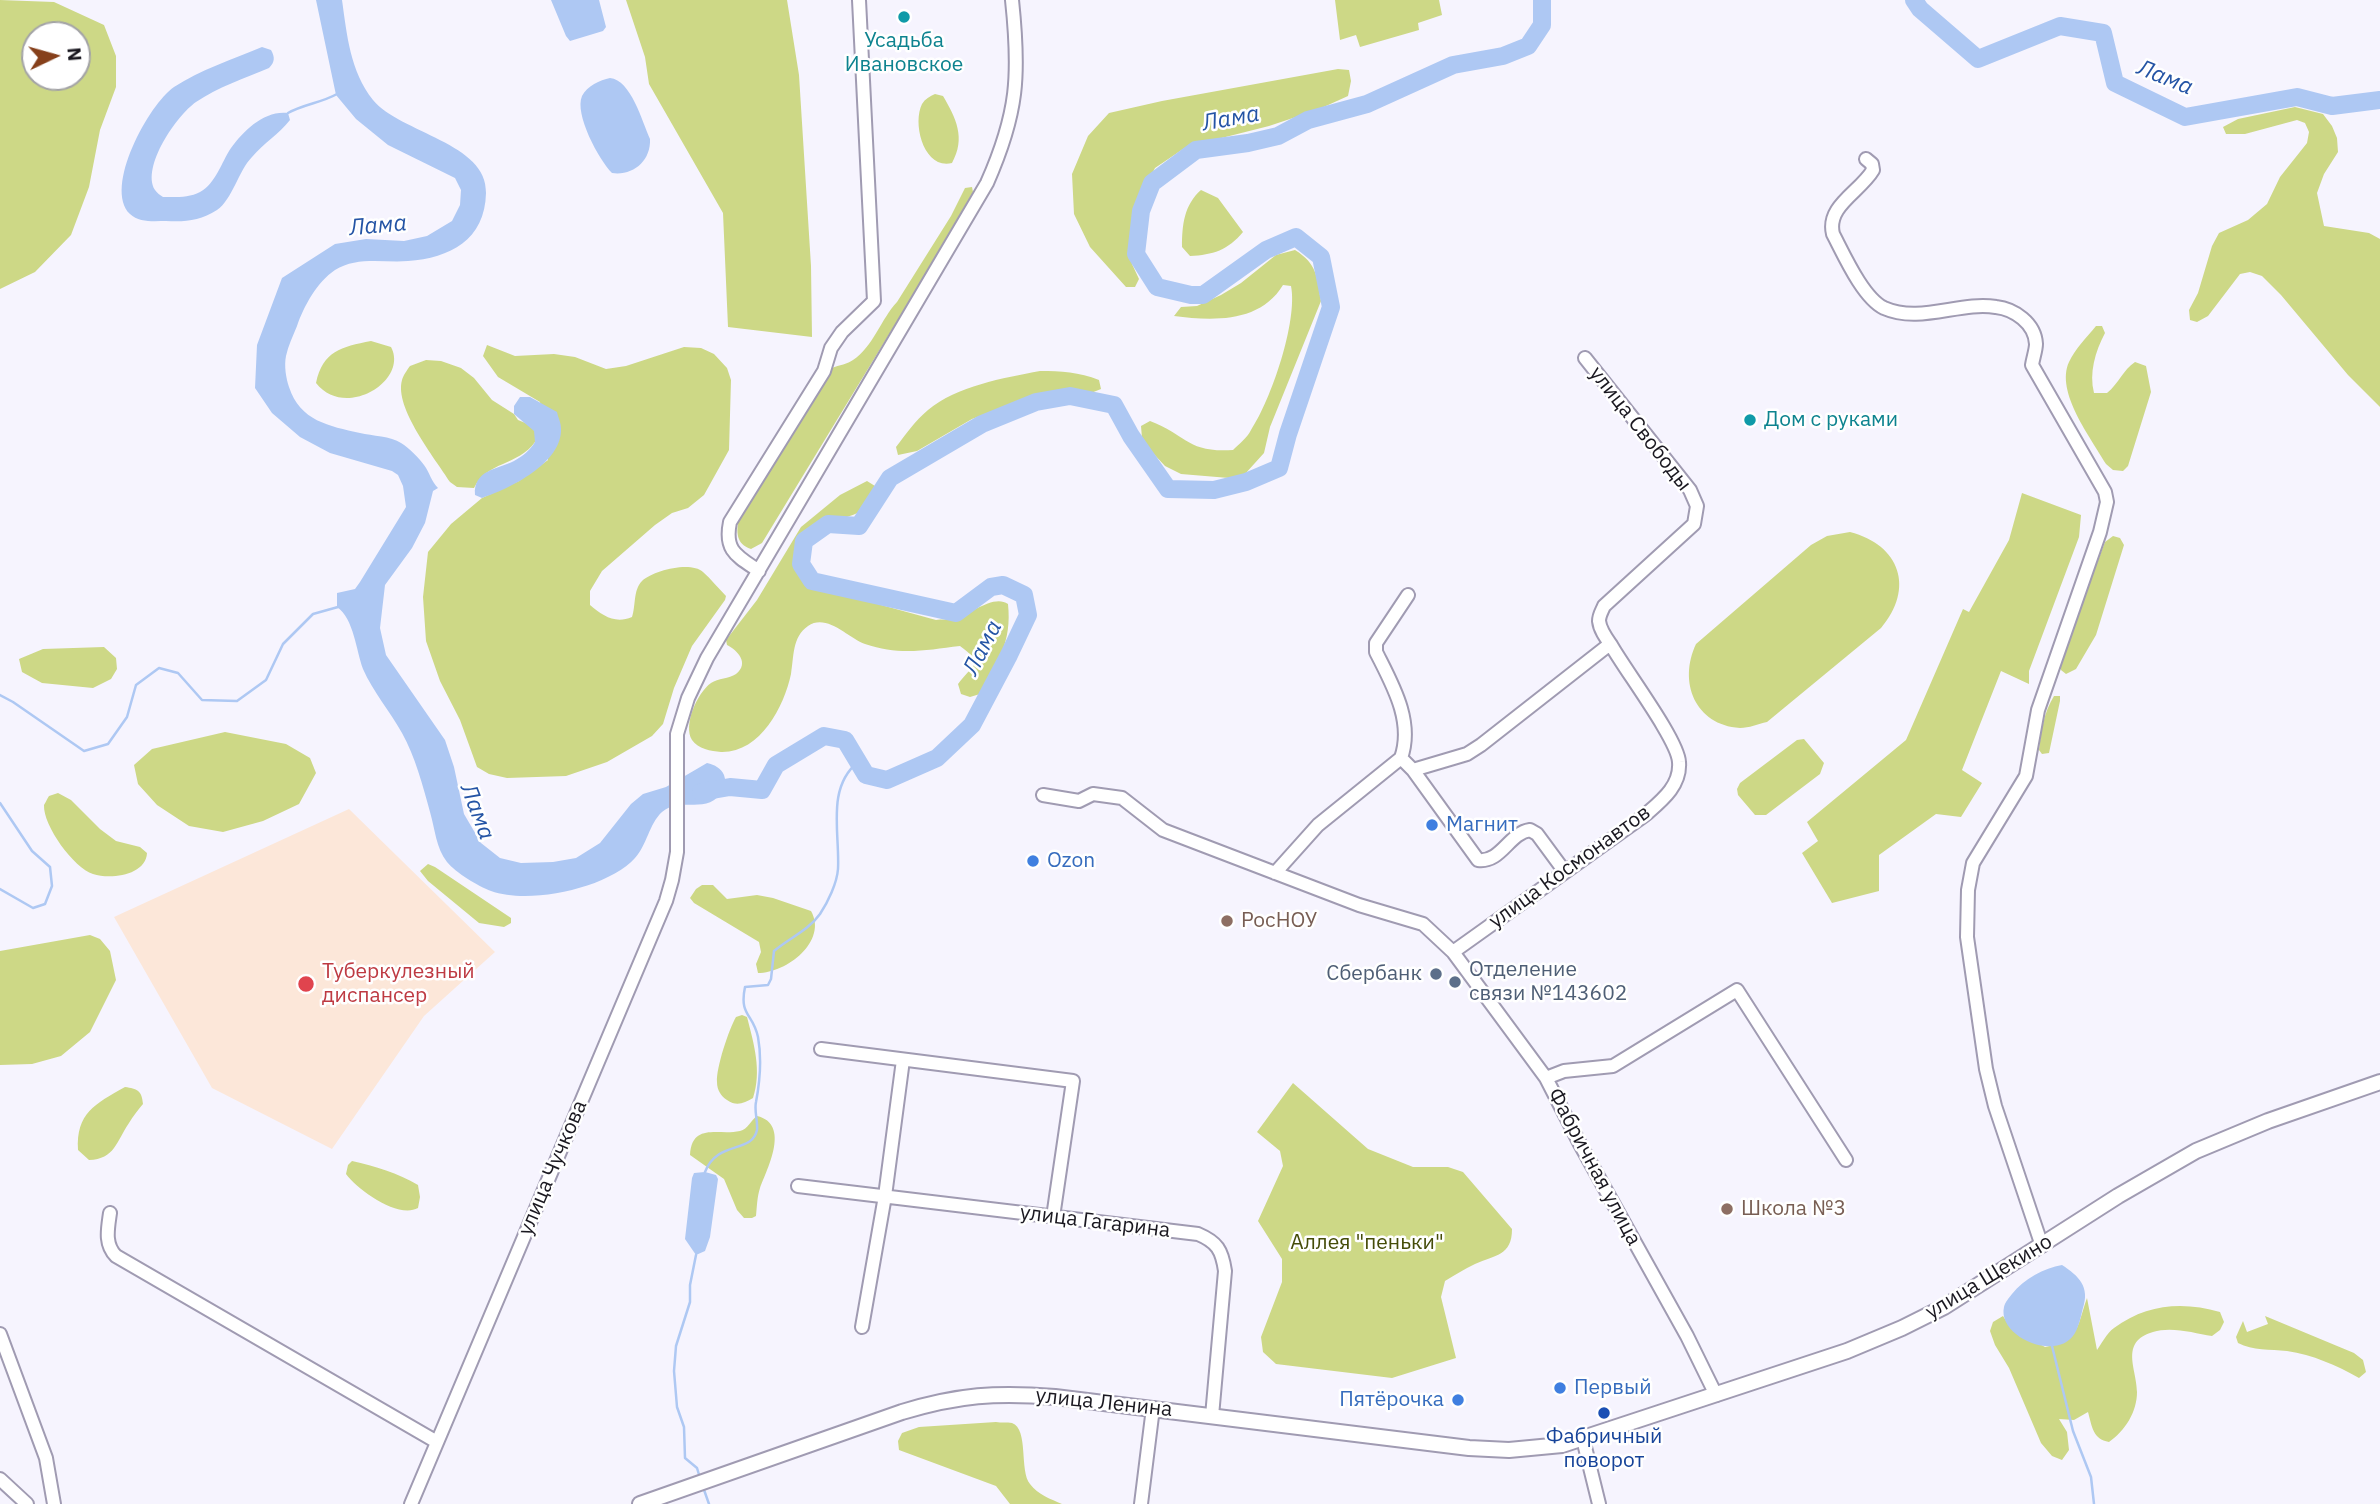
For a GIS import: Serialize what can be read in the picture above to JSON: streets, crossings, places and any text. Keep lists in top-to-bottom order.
{
  "streets": {
    "main road": ["улица Щекино", "улица Ленина"],
    "street": [
      "улица Свободы",
      "улица Космонавтов",
      "Фабричная улица",
      "улица Чучкова",
      "улица Гагарина"
    ]
  },
  "crossings": [
    ["улица Свободы", "улица Космонавтов"],
    ["улица Космонавтов", "Фабричная улица"],
    ["Фабричная улица", "улица Щекино"],
    ["улица Гагарина", "улица Ленина"],
    ["улица Щекино", "улица Ленина"]
  ],
  "water": ["Лама"],
  "parks": ["Аллея \"пеньки\""],
  "places": [
    "Усадьба Ивановское",
    "Дом с руками",
    "Магнит",
    "Ozon",
    "РосНОУ",
    "Сбербанк",
    "Отделение связи №143602",
    "Туберкулезный диспансер",
    "Школа №3",
    "Первый",
    "Пятёрочка",
    "Фабричный поворот"
  ],
  "north": "right"
}
